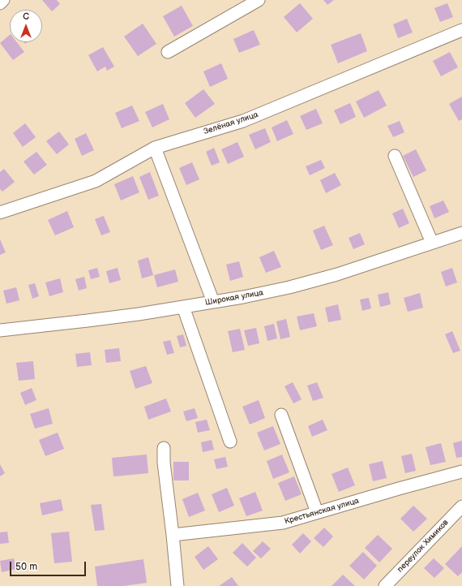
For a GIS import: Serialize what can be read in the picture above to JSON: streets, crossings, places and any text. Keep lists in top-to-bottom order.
{
  "streets": {
    "street": [
      "Зелёная улица",
      "Широкая улица",
      "Крестьянская улица",
      "переулок Химиков"
    ]
  },
  "scale_bar": "50 m",
  "north": "top"
}
